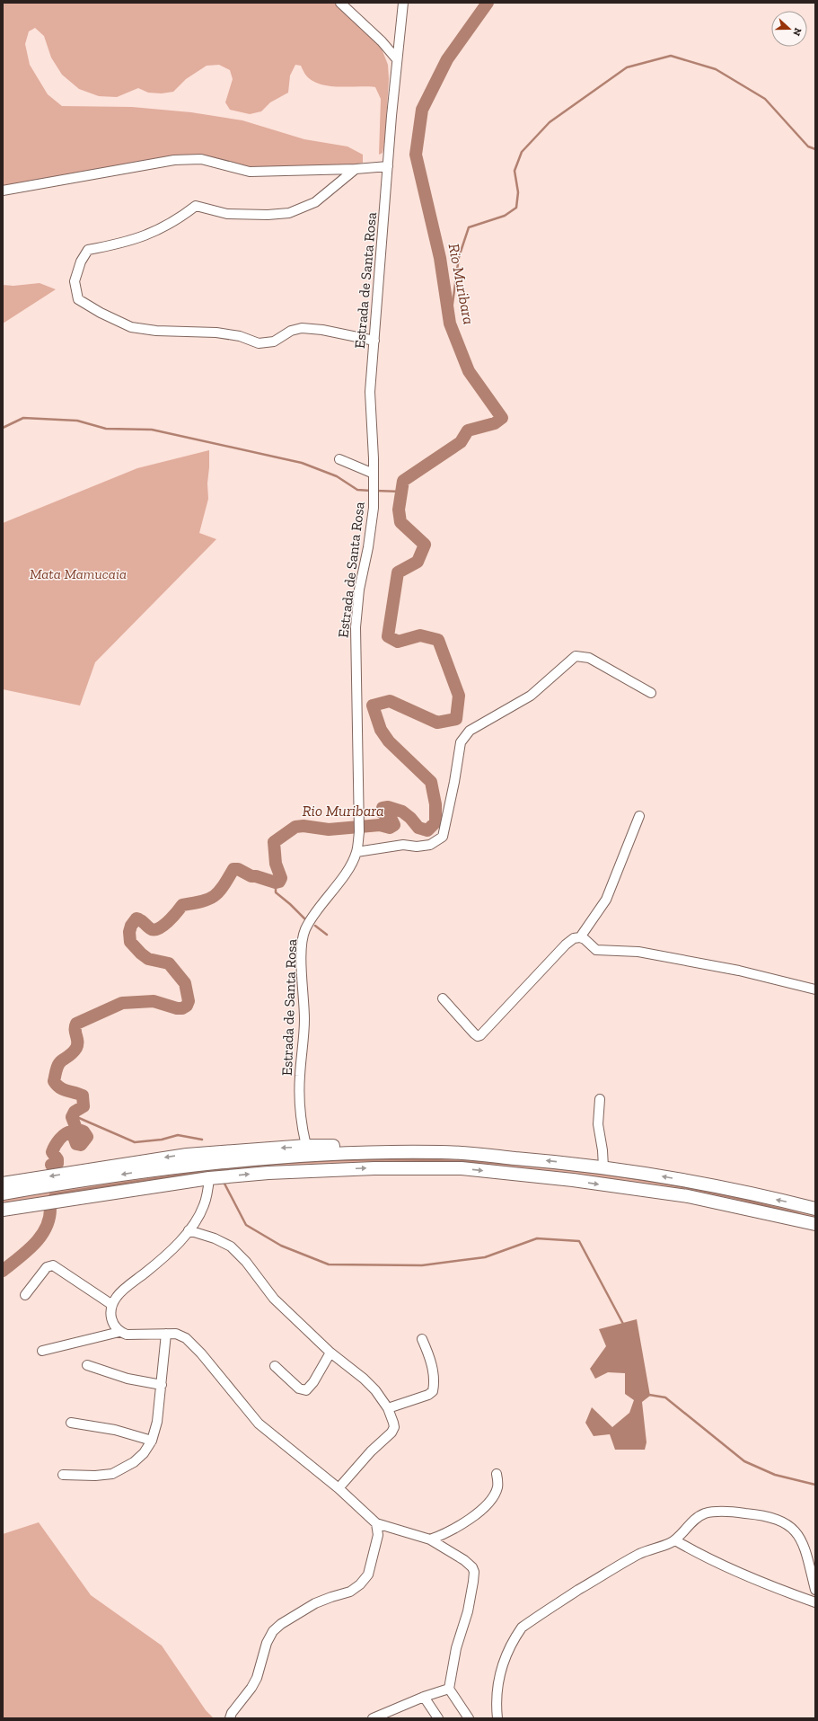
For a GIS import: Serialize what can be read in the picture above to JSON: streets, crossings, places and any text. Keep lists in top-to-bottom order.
{
  "streets": {
    "street": ["Estrada de Santa Rosa"]
  },
  "water": ["Rio Muribara"],
  "parks": ["Mata Mamucaia"],
  "north": "right"
}
